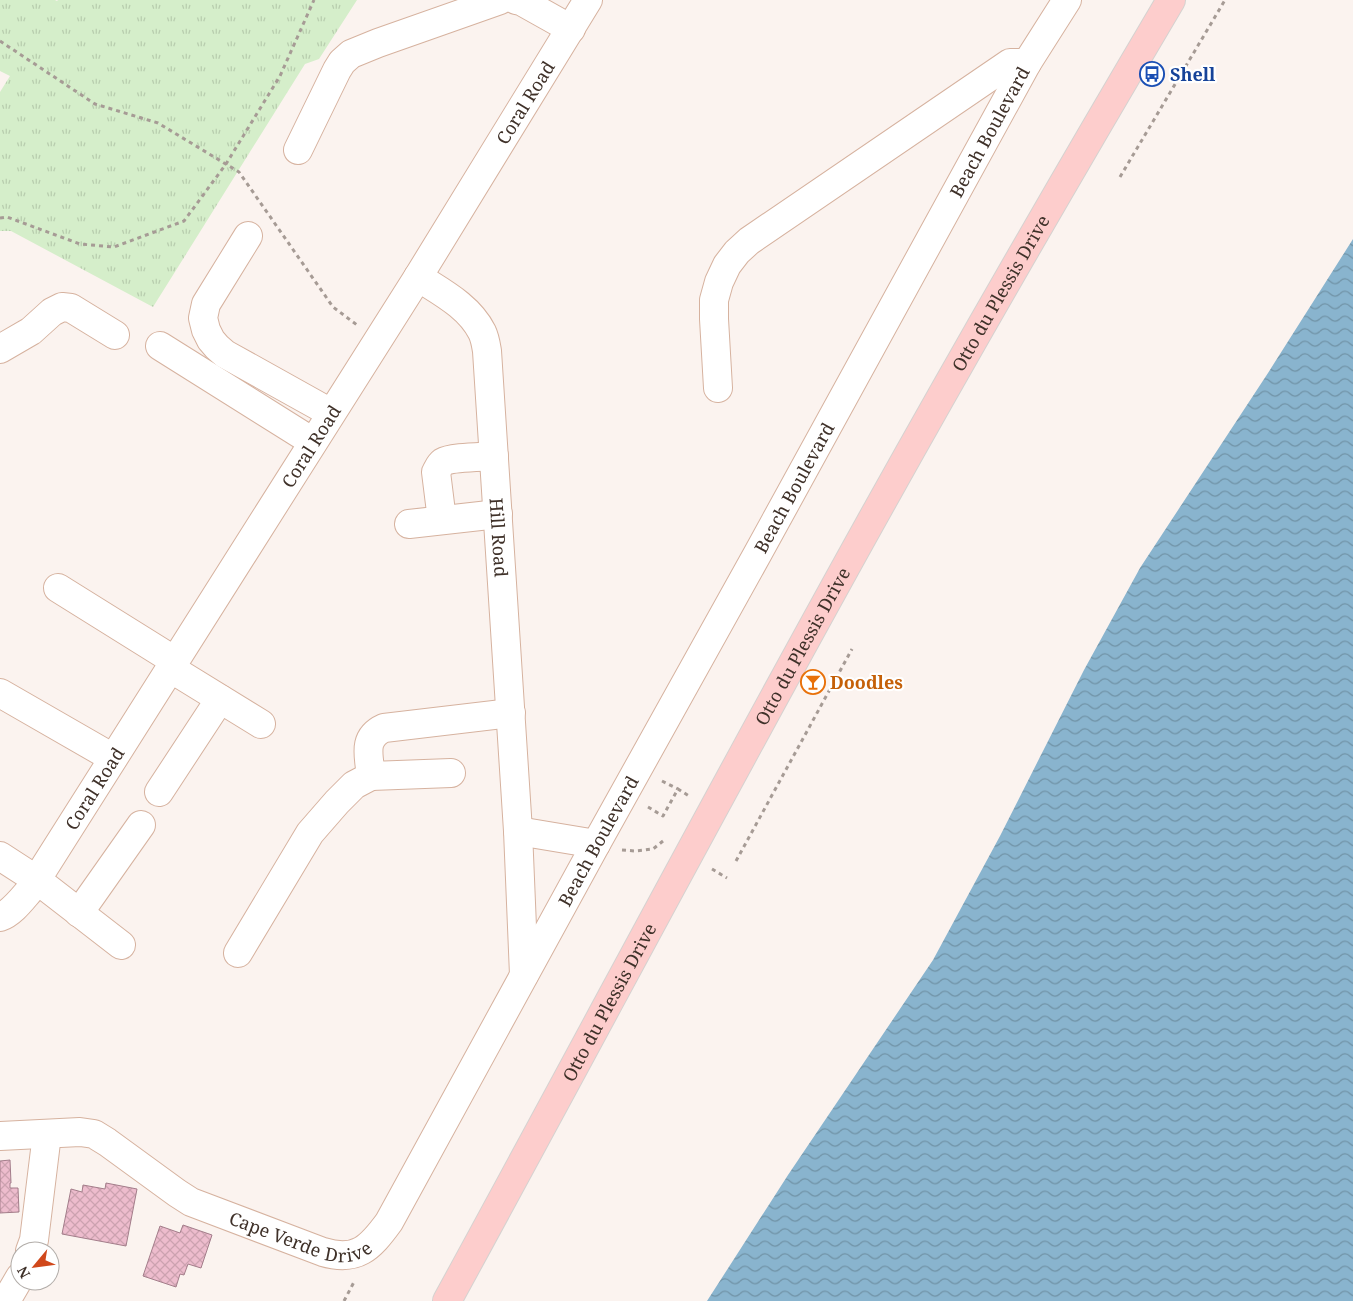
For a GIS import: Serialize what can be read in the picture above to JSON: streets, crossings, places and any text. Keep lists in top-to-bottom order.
{
  "streets": {
    "main road": ["Otto du Plessis Drive"],
    "street": [
      "Coral Road",
      "Beach Boulevard",
      "Hill Road",
      "Cape Verde Drive"
    ]
  },
  "crossings": [
    ["Coral Road", "Hill Road"],
    ["Beach Boulevard", "Hill Road"],
    ["Beach Boulevard", "Cape Verde Drive"],
    ["Hill Road", "Cape Verde Drive"]
  ],
  "places": {
    "bus stop": ["Shell"],
    "bar": ["Doodles"]
  },
  "north": "bottom left"
}
